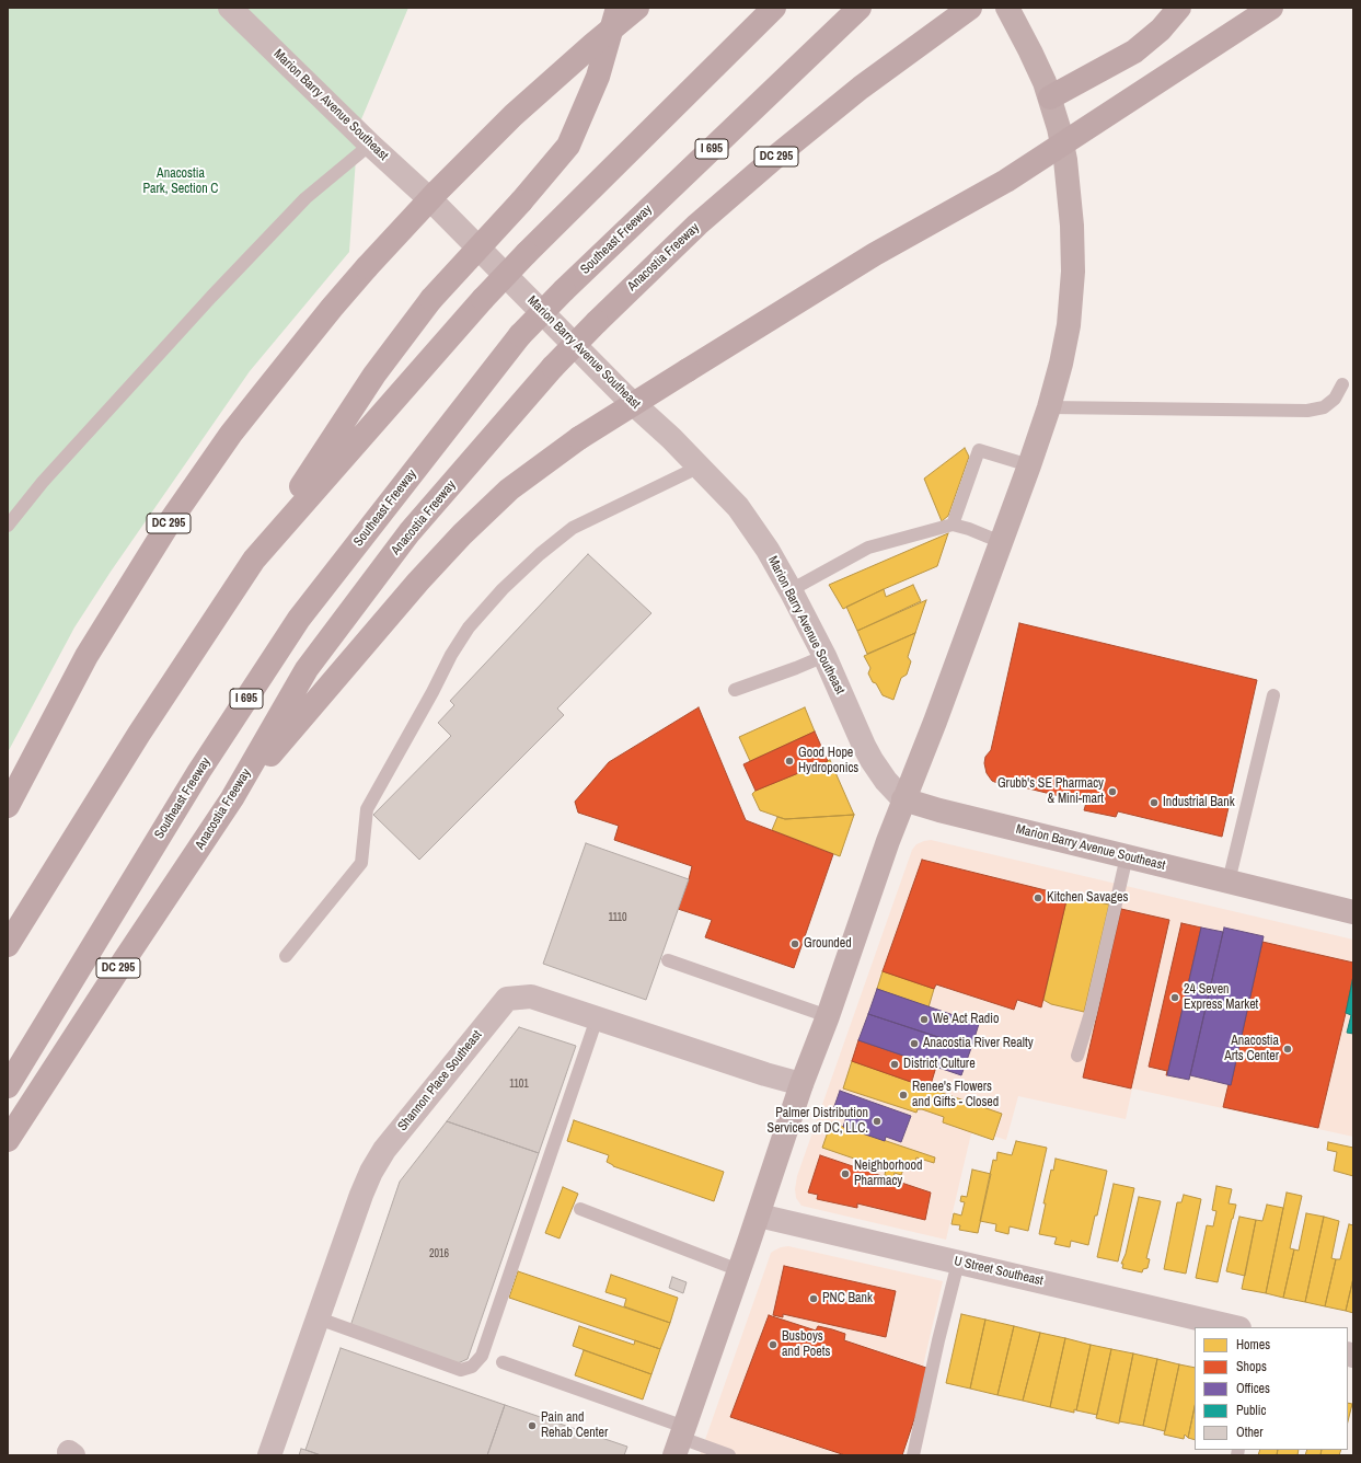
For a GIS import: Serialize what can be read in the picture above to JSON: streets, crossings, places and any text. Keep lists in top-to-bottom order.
{
  "streets": {
    "highway": [
      "I 695",
      "DC 295",
      "Southeast Freeway",
      "Anacostia Freeway"
    ],
    "main road": ["Marion Barry Avenue Southeast"],
    "street": ["Shannon Place Southeast", "U Street Southeast"]
  },
  "parks": ["Anacostia Park, Section C"],
  "places": [
    "Good Hope Hydroponics",
    "Grubb's SE Pharmacy & Mini-mart",
    "Industrial Bank",
    "Kitchen Savages",
    "Grounded",
    "24 Seven Express Market",
    "We Act Radio",
    "Anacostia River Realty",
    "Anacostia Arts Center",
    "District Culture",
    "Renee's Flowers and Gifts - Closed",
    "Palmer Distribution Services of DC, LLC.",
    "Neighborhood Pharmacy",
    "PNC Bank",
    "Busboys and Poets",
    "Pain and Rehab Center"
  ],
  "house_numbers": ["1110", "1101", "2016"],
  "legend": [
    "Homes",
    "Shops",
    "Offices",
    "Public",
    "Other"
  ]
}
